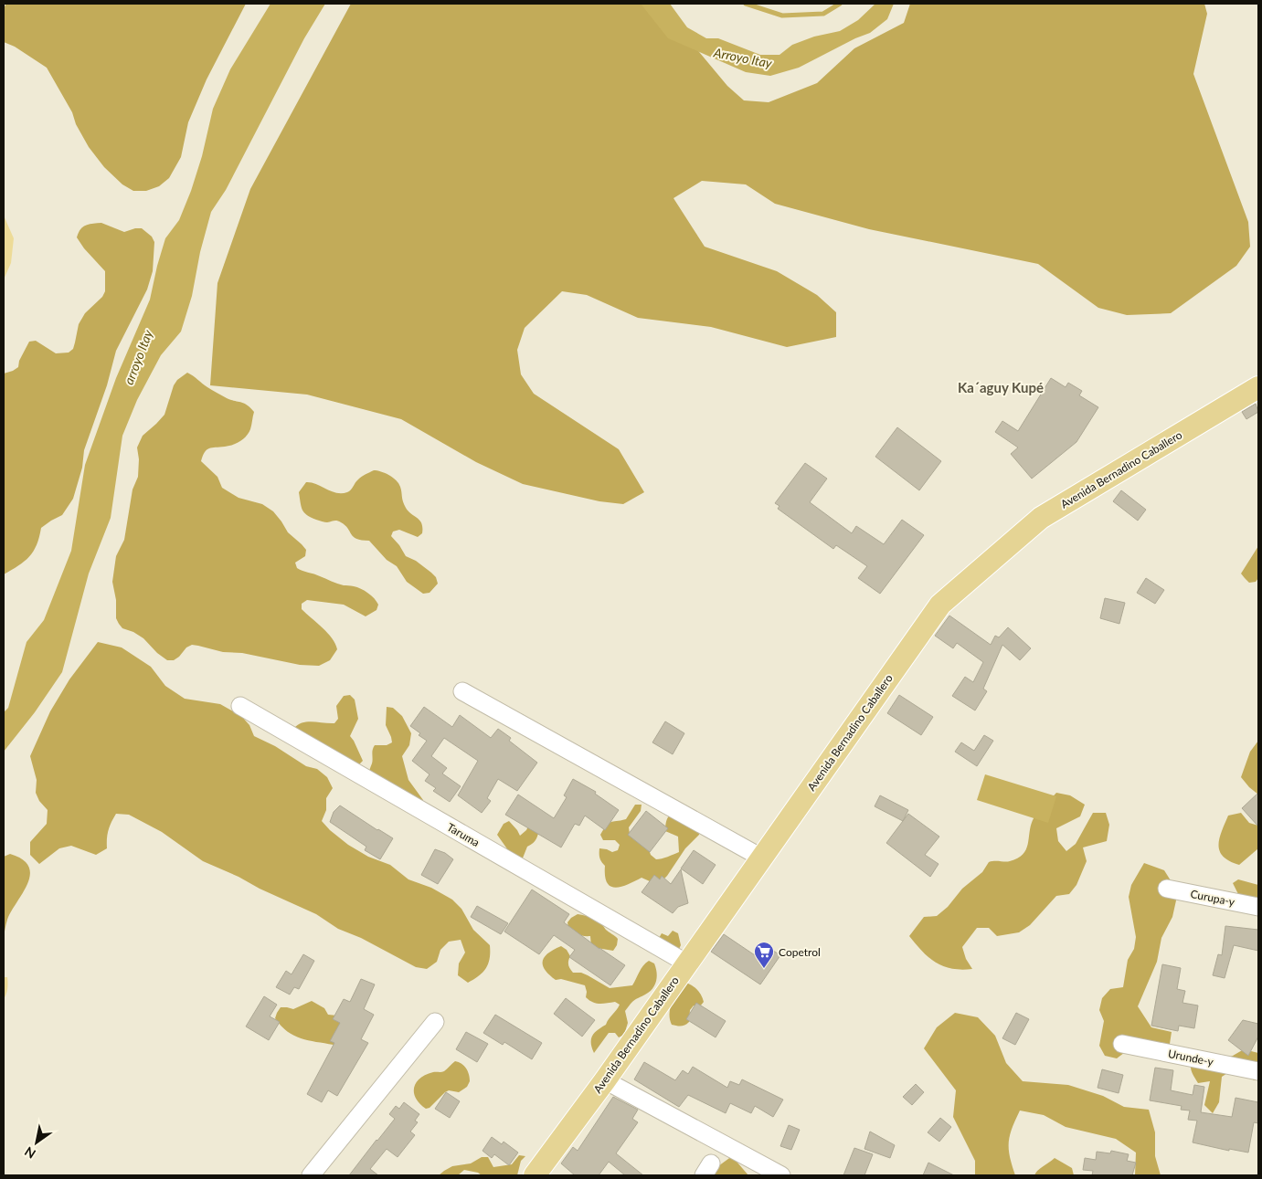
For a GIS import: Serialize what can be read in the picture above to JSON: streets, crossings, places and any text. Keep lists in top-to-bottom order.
{
  "streets": {
    "main road": ["Avenida Bernadino Caballero"],
    "street": ["Taruma", "Curupa-y", "Urunde-y"]
  },
  "crossings": [
    ["Avenida Bernadino Caballero", "Taruma"]
  ],
  "districts": ["Ka´aguy Kupé"],
  "water": ["Arroyo Itay", "arroyo Itay"],
  "places": {
    "supermarket": ["Copetrol"]
  },
  "north": "bottom left"
}
